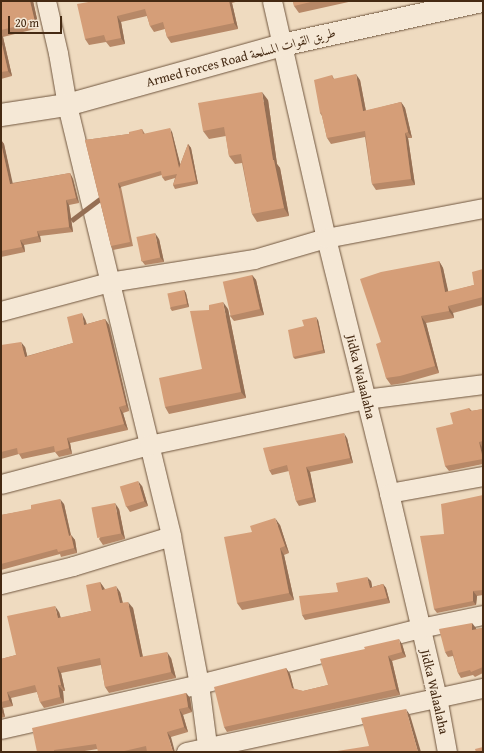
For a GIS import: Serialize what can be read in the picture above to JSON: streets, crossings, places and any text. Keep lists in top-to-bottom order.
{
  "streets": {
    "street": ["Armed Forces Road طريق القوات المسلحة", "Jidka Walaalaha"]
  },
  "crossings": [
    ["Armed Forces Road طريق القوات المسلحة", "Jidka Walaalaha"]
  ],
  "scale_bar": "20 m"
}
